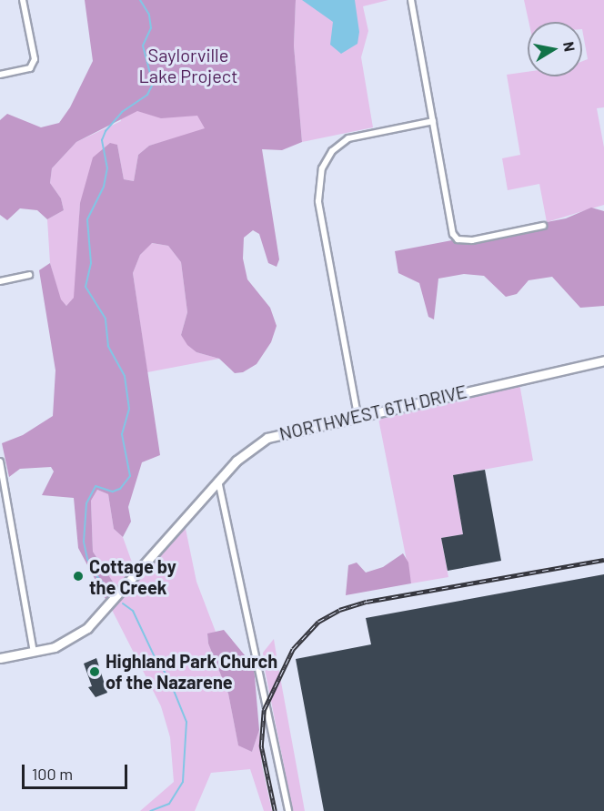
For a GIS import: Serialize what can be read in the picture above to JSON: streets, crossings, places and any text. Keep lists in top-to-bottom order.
{
  "streets": {
    "main road": ["NORTHWEST 6TH DRIVE"]
  },
  "parks": ["Saylorville Lake Project"],
  "places": ["Cottage by the Creek", "Highland Park Church of the Nazarene"],
  "scale_bar": "100 m",
  "north": "right"
}
